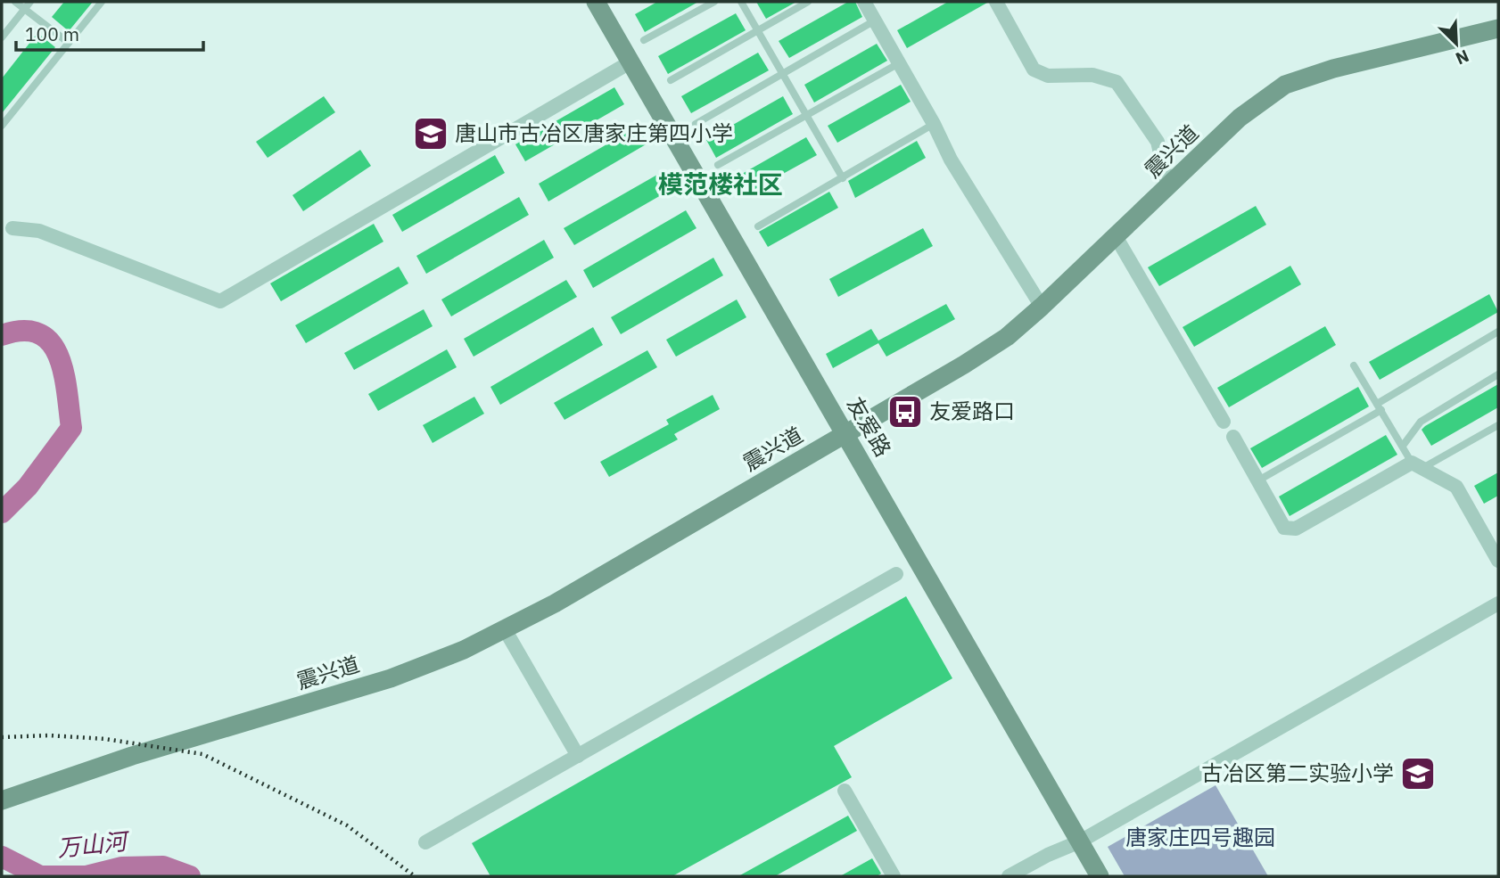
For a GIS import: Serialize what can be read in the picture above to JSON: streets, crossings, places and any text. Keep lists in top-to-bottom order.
{
  "streets": {
    "street": ["震兴道", "友爱路"]
  },
  "crossings": [
    ["震兴道", "友爱路"]
  ],
  "districts": ["模范楼社区"],
  "water": ["万山河"],
  "parks": ["唐家庄四号趣园"],
  "places": {
    "school or university": ["唐山市古冶区唐家庄第四小学", "古冶区第二实验小学"],
    "bus stop": ["友爱路口"]
  },
  "scale_bar": "100 m",
  "north": "bottom right"
}
